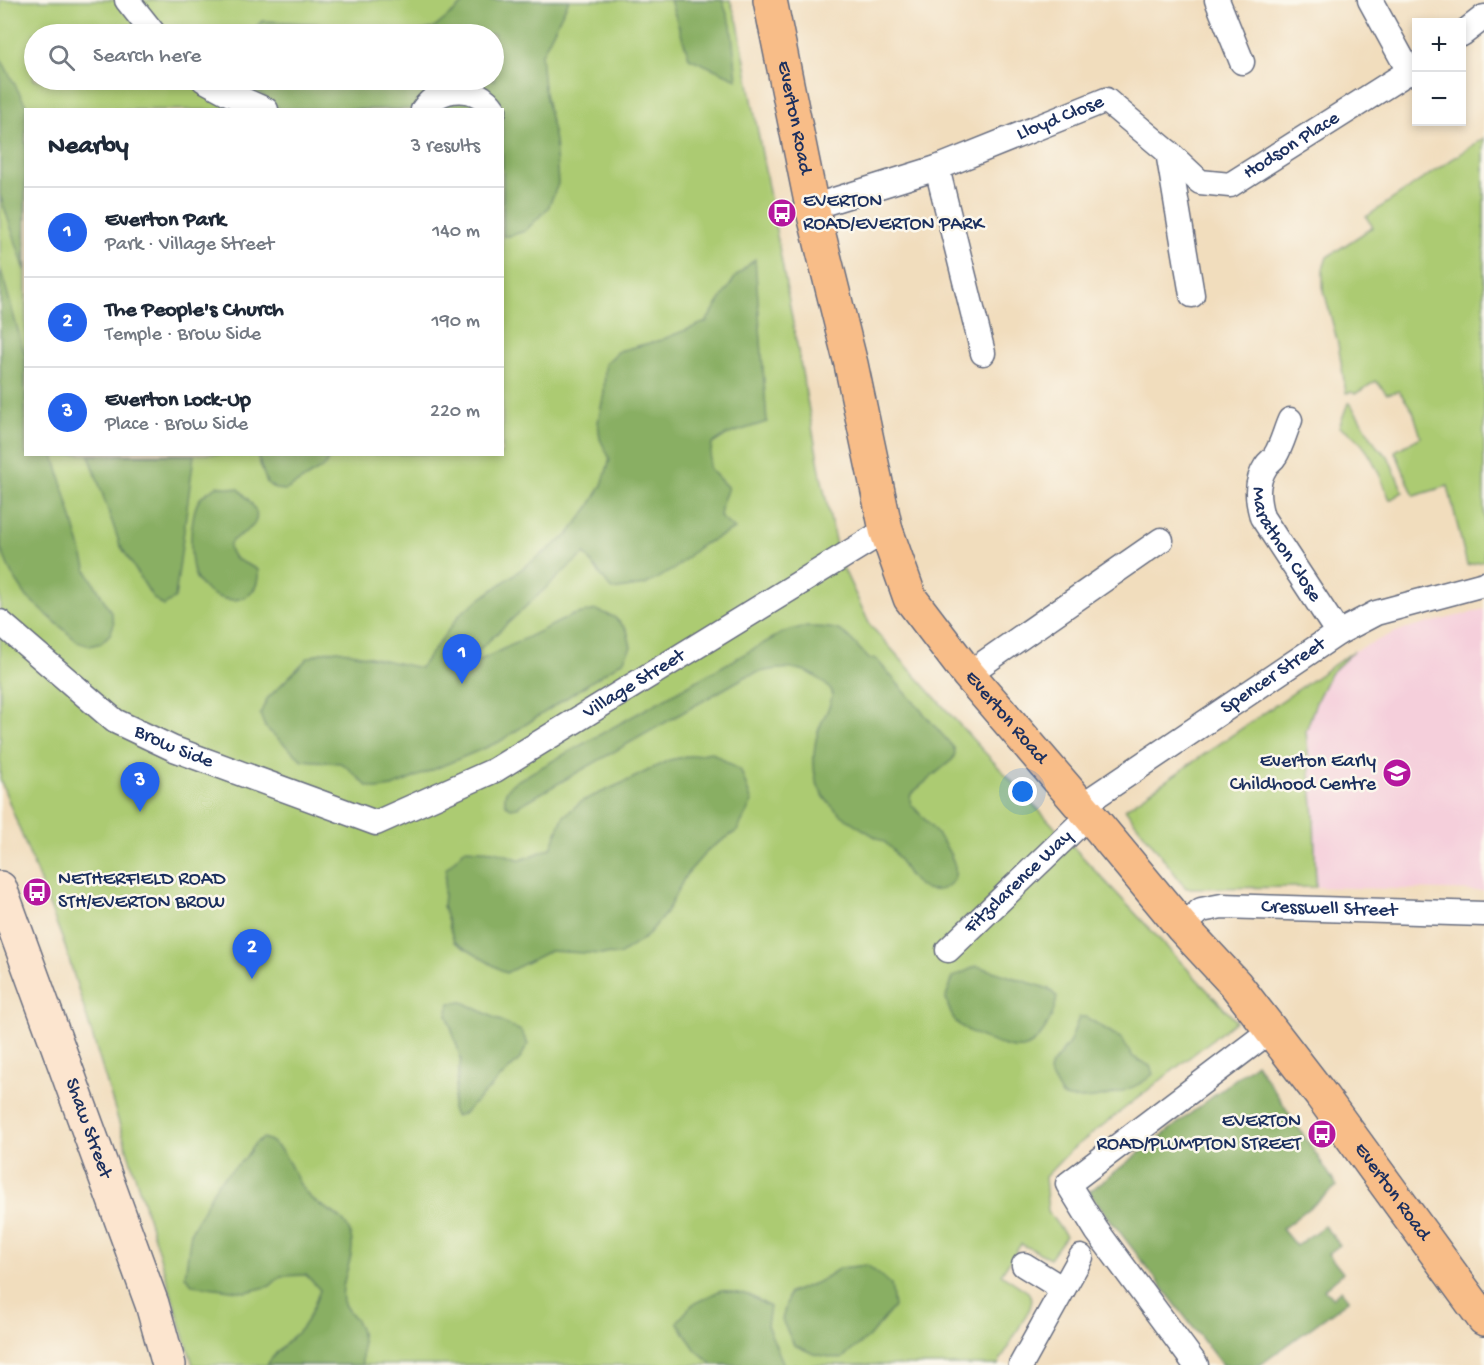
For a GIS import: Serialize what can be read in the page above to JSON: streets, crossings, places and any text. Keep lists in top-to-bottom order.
{
  "streets": {
    "main road": ["Everton Road"],
    "street": [
      "Lloyd Close",
      "Hodson Place",
      "Marathon Close",
      "Spencer Street",
      "Village Street",
      "Brow Side",
      "Fitzclarence Way",
      "Cresswell Street",
      "Shaw Street"
    ]
  },
  "crossings": [
    ["Everton Road", "Lloyd Close"],
    ["Everton Road", "Spencer Street"],
    ["Everton Road", "Village Street"],
    ["Everton Road", "Fitzclarence Way"],
    ["Everton Road", "Cresswell Street"],
    ["Lloyd Close", "Hodson Place"],
    ["Marathon Close", "Spencer Street"],
    ["Spencer Street", "Fitzclarence Way"],
    ["Village Street", "Brow Side"]
  ],
  "places": {
    "bus stop": ["EVERTON ROAD/EVERTON PARK", "NETHERFIELD ROAD STH/EVERTON BROW", "EVERTON ROAD/PLUMPTON STREET"],
    "school or university": ["Everton Early Childhood Centre"]
  },
  "page": {
    "map_buttons": ["+", "−"],
    "search": "Search here",
    "heading": ["Nearby", "3 results"],
    "list": [
      {
        "mark": "1",
        "name": "Everton Park",
        "note": "Park · Village Street",
        "value": "140 m"
      },
      {
        "mark": "2",
        "name": "The People's Church",
        "note": "Temple · Brow Side",
        "value": "190 m"
      },
      {
        "mark": "3",
        "name": "Everton Lock-Up",
        "note": "Place · Brow Side",
        "value": "220 m"
      }
    ],
    "pins": ["1", "3", "2"]
  }
}
